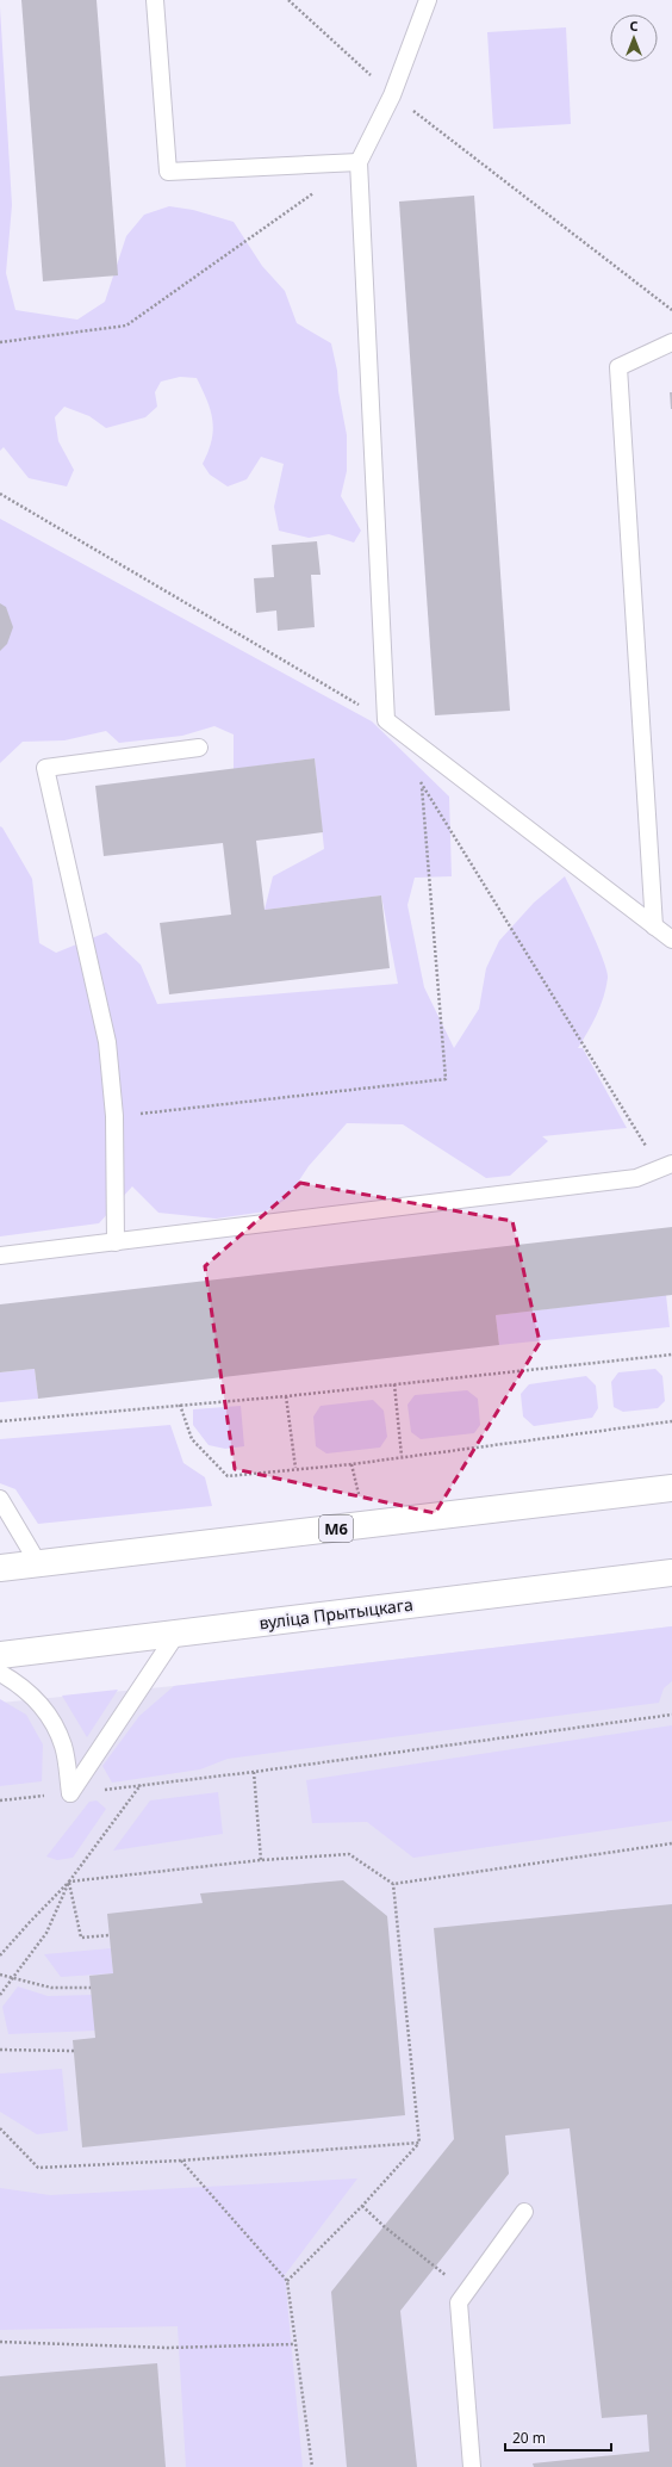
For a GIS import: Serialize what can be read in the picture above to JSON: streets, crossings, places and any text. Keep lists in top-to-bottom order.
{
  "streets": {
    "main road": ["М6", "вуліца Прытыцкага"]
  },
  "scale_bar": "20 m",
  "north": "top"
}
